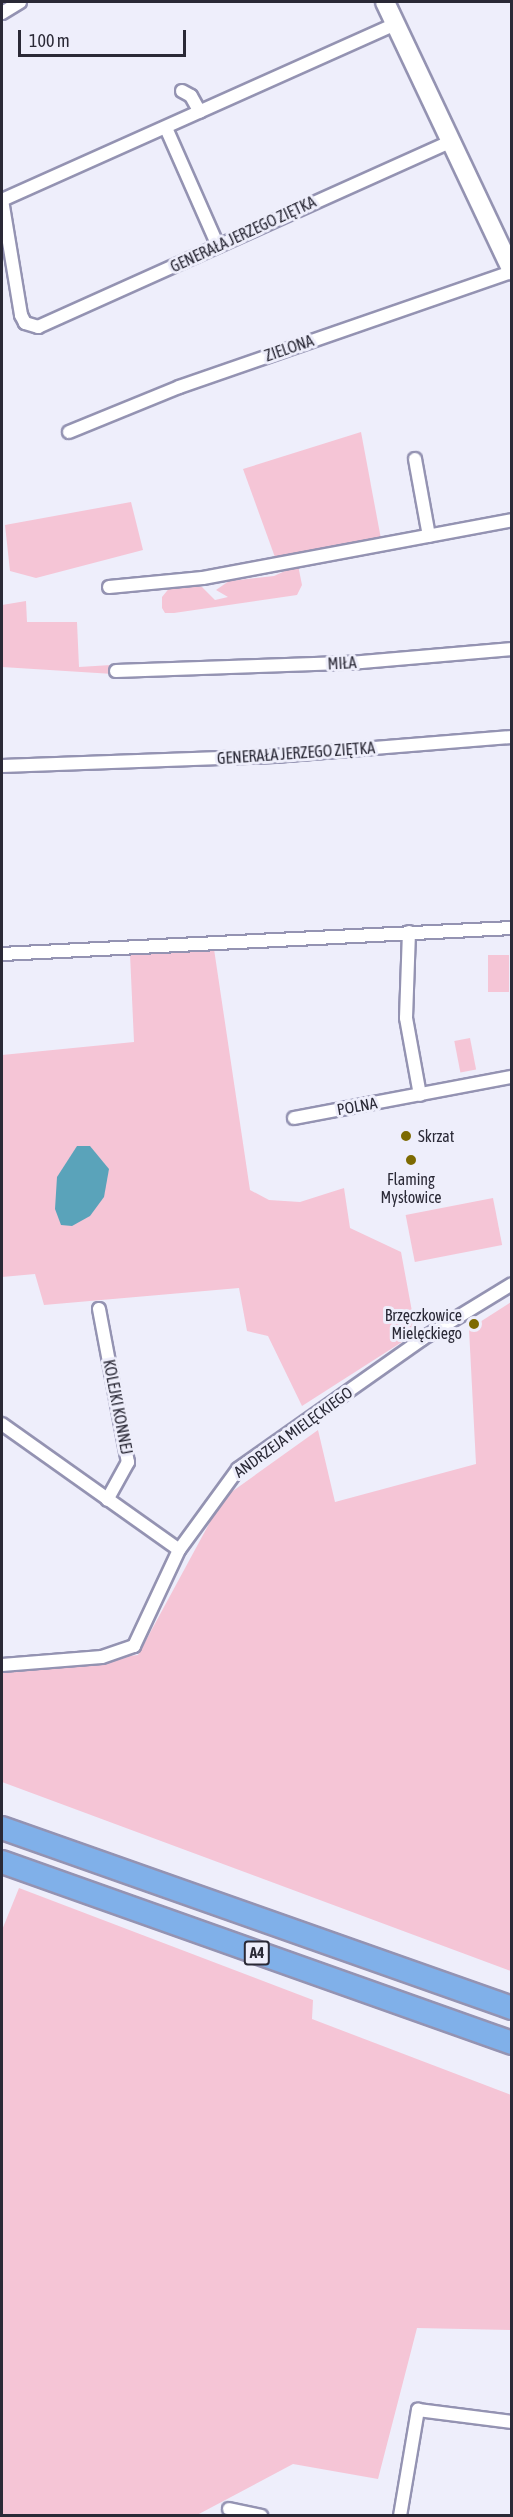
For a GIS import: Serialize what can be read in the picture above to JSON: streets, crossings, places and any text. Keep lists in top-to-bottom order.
{
  "streets": {
    "highway": ["A4"],
    "street": [
      "GENERAŁA JERZEGO ZIĘTKA",
      "ZIELONA",
      "MIŁA",
      "POLNA",
      "KOLEJKI KONNEJ",
      "ANDRZEJA MIELĘCKIEGO"
    ]
  },
  "places": ["Skrzat", "Flaming Mysłowice", "Brzęczkowice Mielęckiego"],
  "scale_bar": "100 m"
}
